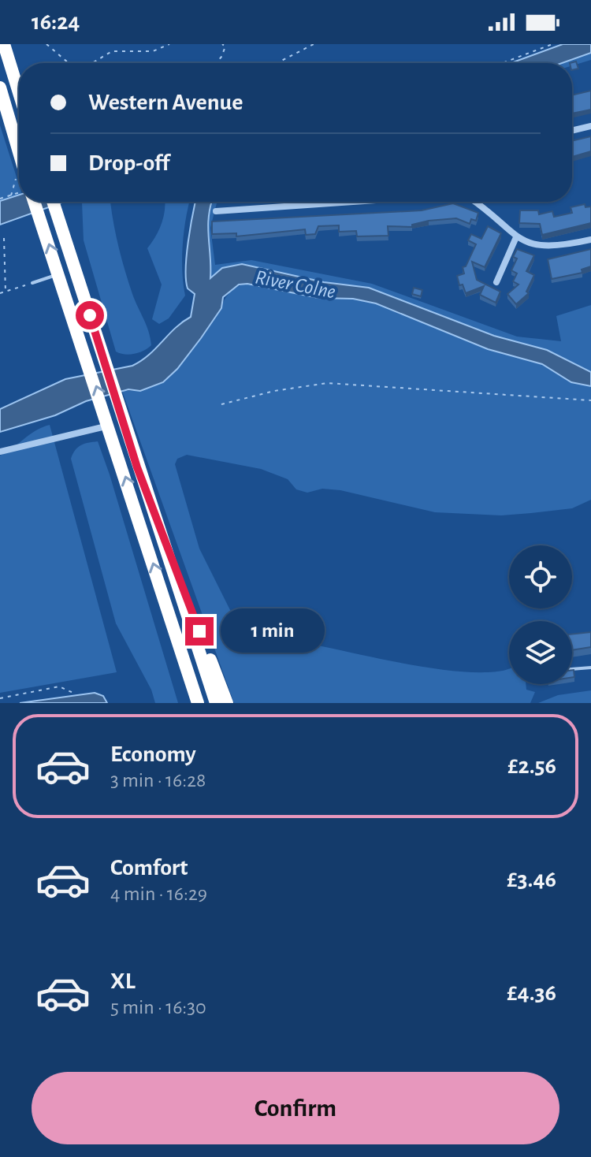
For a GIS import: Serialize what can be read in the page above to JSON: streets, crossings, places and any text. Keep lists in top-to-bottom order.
{
  "water": ["River Colne"],
  "page": {
    "status": "16:24",
    "banner": ["Western Avenue", "Drop-off"],
    "bubble": "1 min",
    "list": [
      {
        "name": "Economy",
        "note": "3 min · 16:28",
        "value": "£2.56"
      },
      {
        "name": "Comfort",
        "note": "4 min · 16:29",
        "value": "£3.46"
      },
      {
        "name": "XL",
        "note": "5 min · 16:30",
        "value": "£4.36"
      }
    ],
    "buttons": "Confirm"
  }
}
